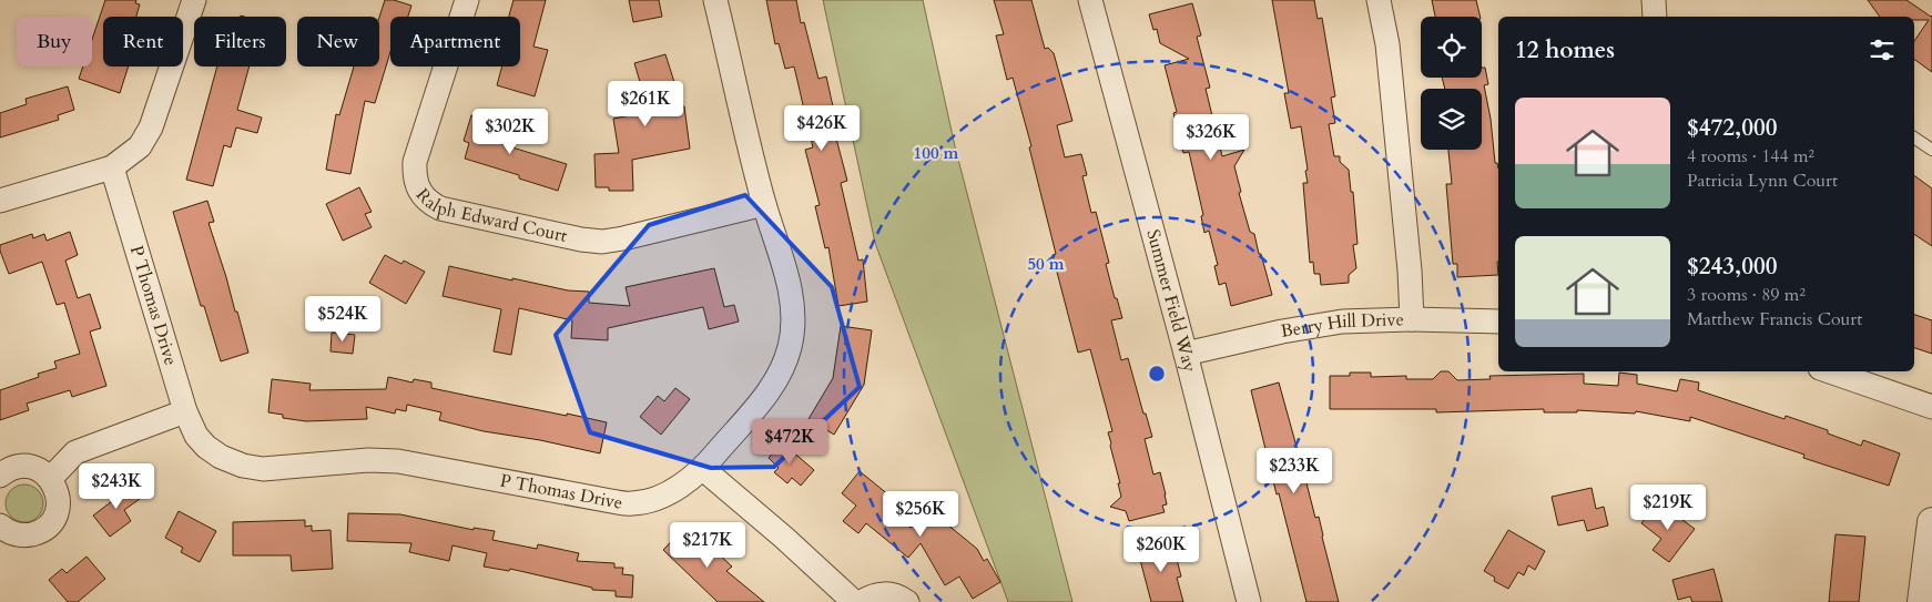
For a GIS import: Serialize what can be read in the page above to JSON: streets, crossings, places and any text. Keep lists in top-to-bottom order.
{
  "streets": {
    "street": [
      "Ralph Edward Court",
      "Summer Field Way",
      "P Thomas Drive",
      "Berry Hill Drive"
    ]
  },
  "crossings": [
    ["Ralph Edward Court", "P Thomas Drive"],
    ["Summer Field Way", "Berry Hill Drive"]
  ],
  "page": {
    "chip": [
      "Buy",
      "Rent",
      "Filters",
      "New",
      "Apartment"
    ],
    "heading": "12 homes",
    "price": [
      "$261K",
      "$426K",
      "$302K",
      "$326K",
      "$524K",
      "$472K",
      "$233K",
      "$243K",
      "$219K",
      "$256K",
      "$217K",
      "$260K"
    ],
    "list": [
      {
        "name": "$472,000",
        "note": "4 rooms · 144 m² · Patricia Lynn Court"
      },
      {
        "name": "$243,000",
        "note": "3 rooms · 89 m² · Matthew Francis Court"
      }
    ]
  },
  "rings": ["100 m", "50 m"]
}
